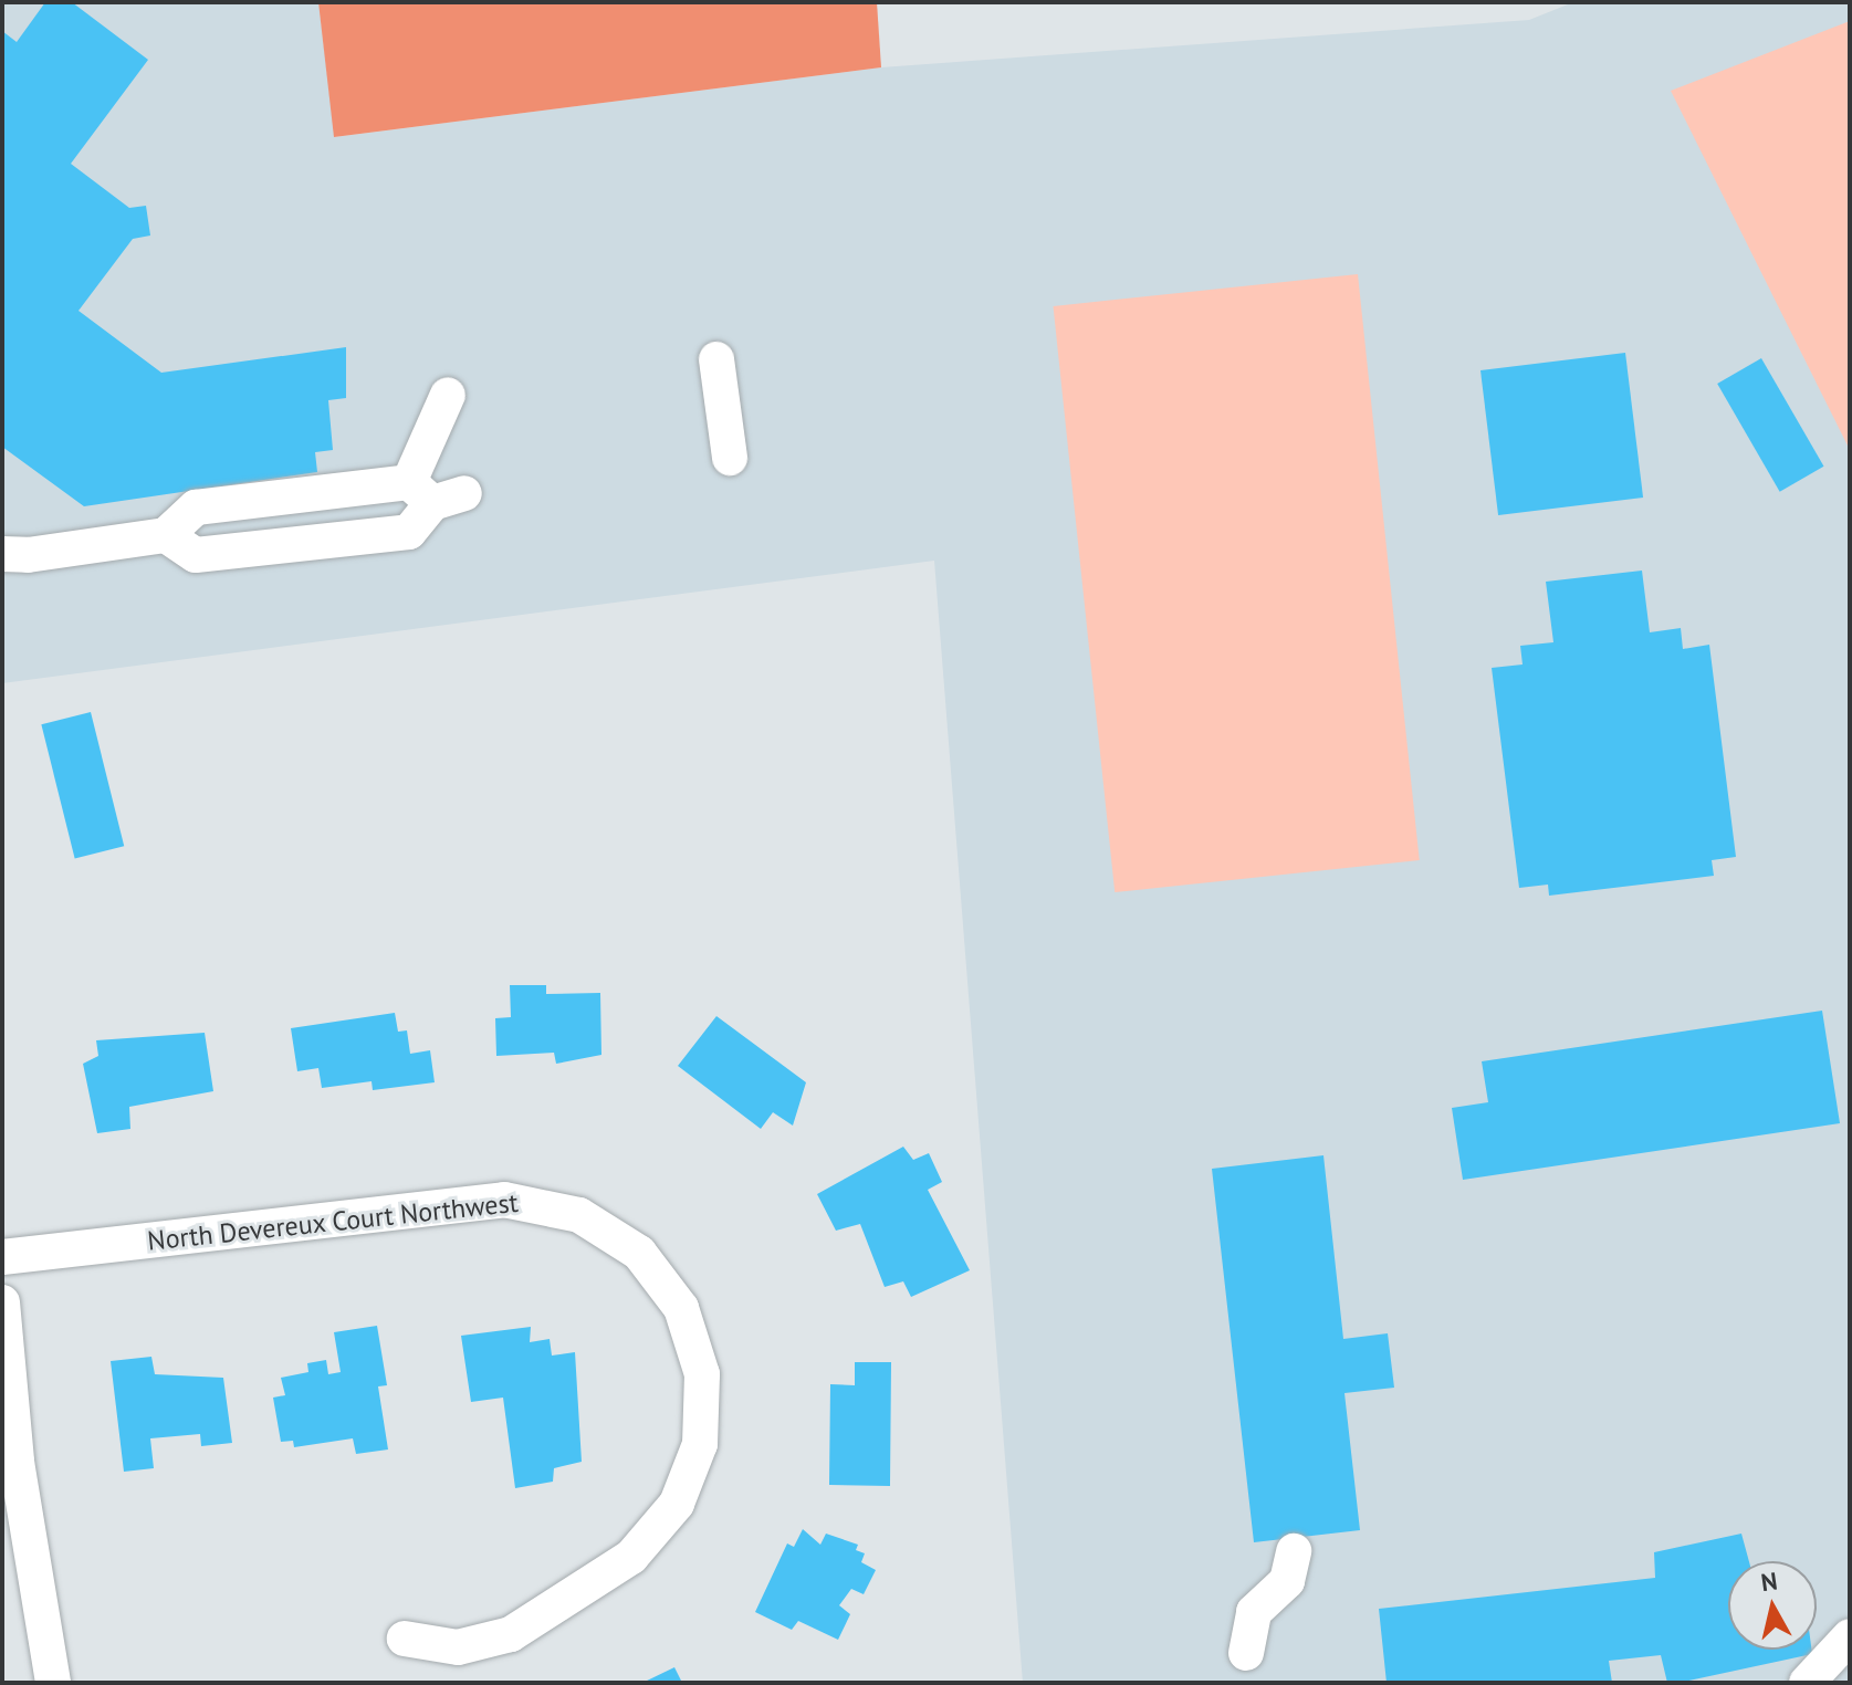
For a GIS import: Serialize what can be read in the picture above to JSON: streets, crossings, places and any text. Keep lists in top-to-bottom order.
{
  "streets": {
    "street": ["North Devereux Court Northwest"]
  },
  "north": "top"
}
